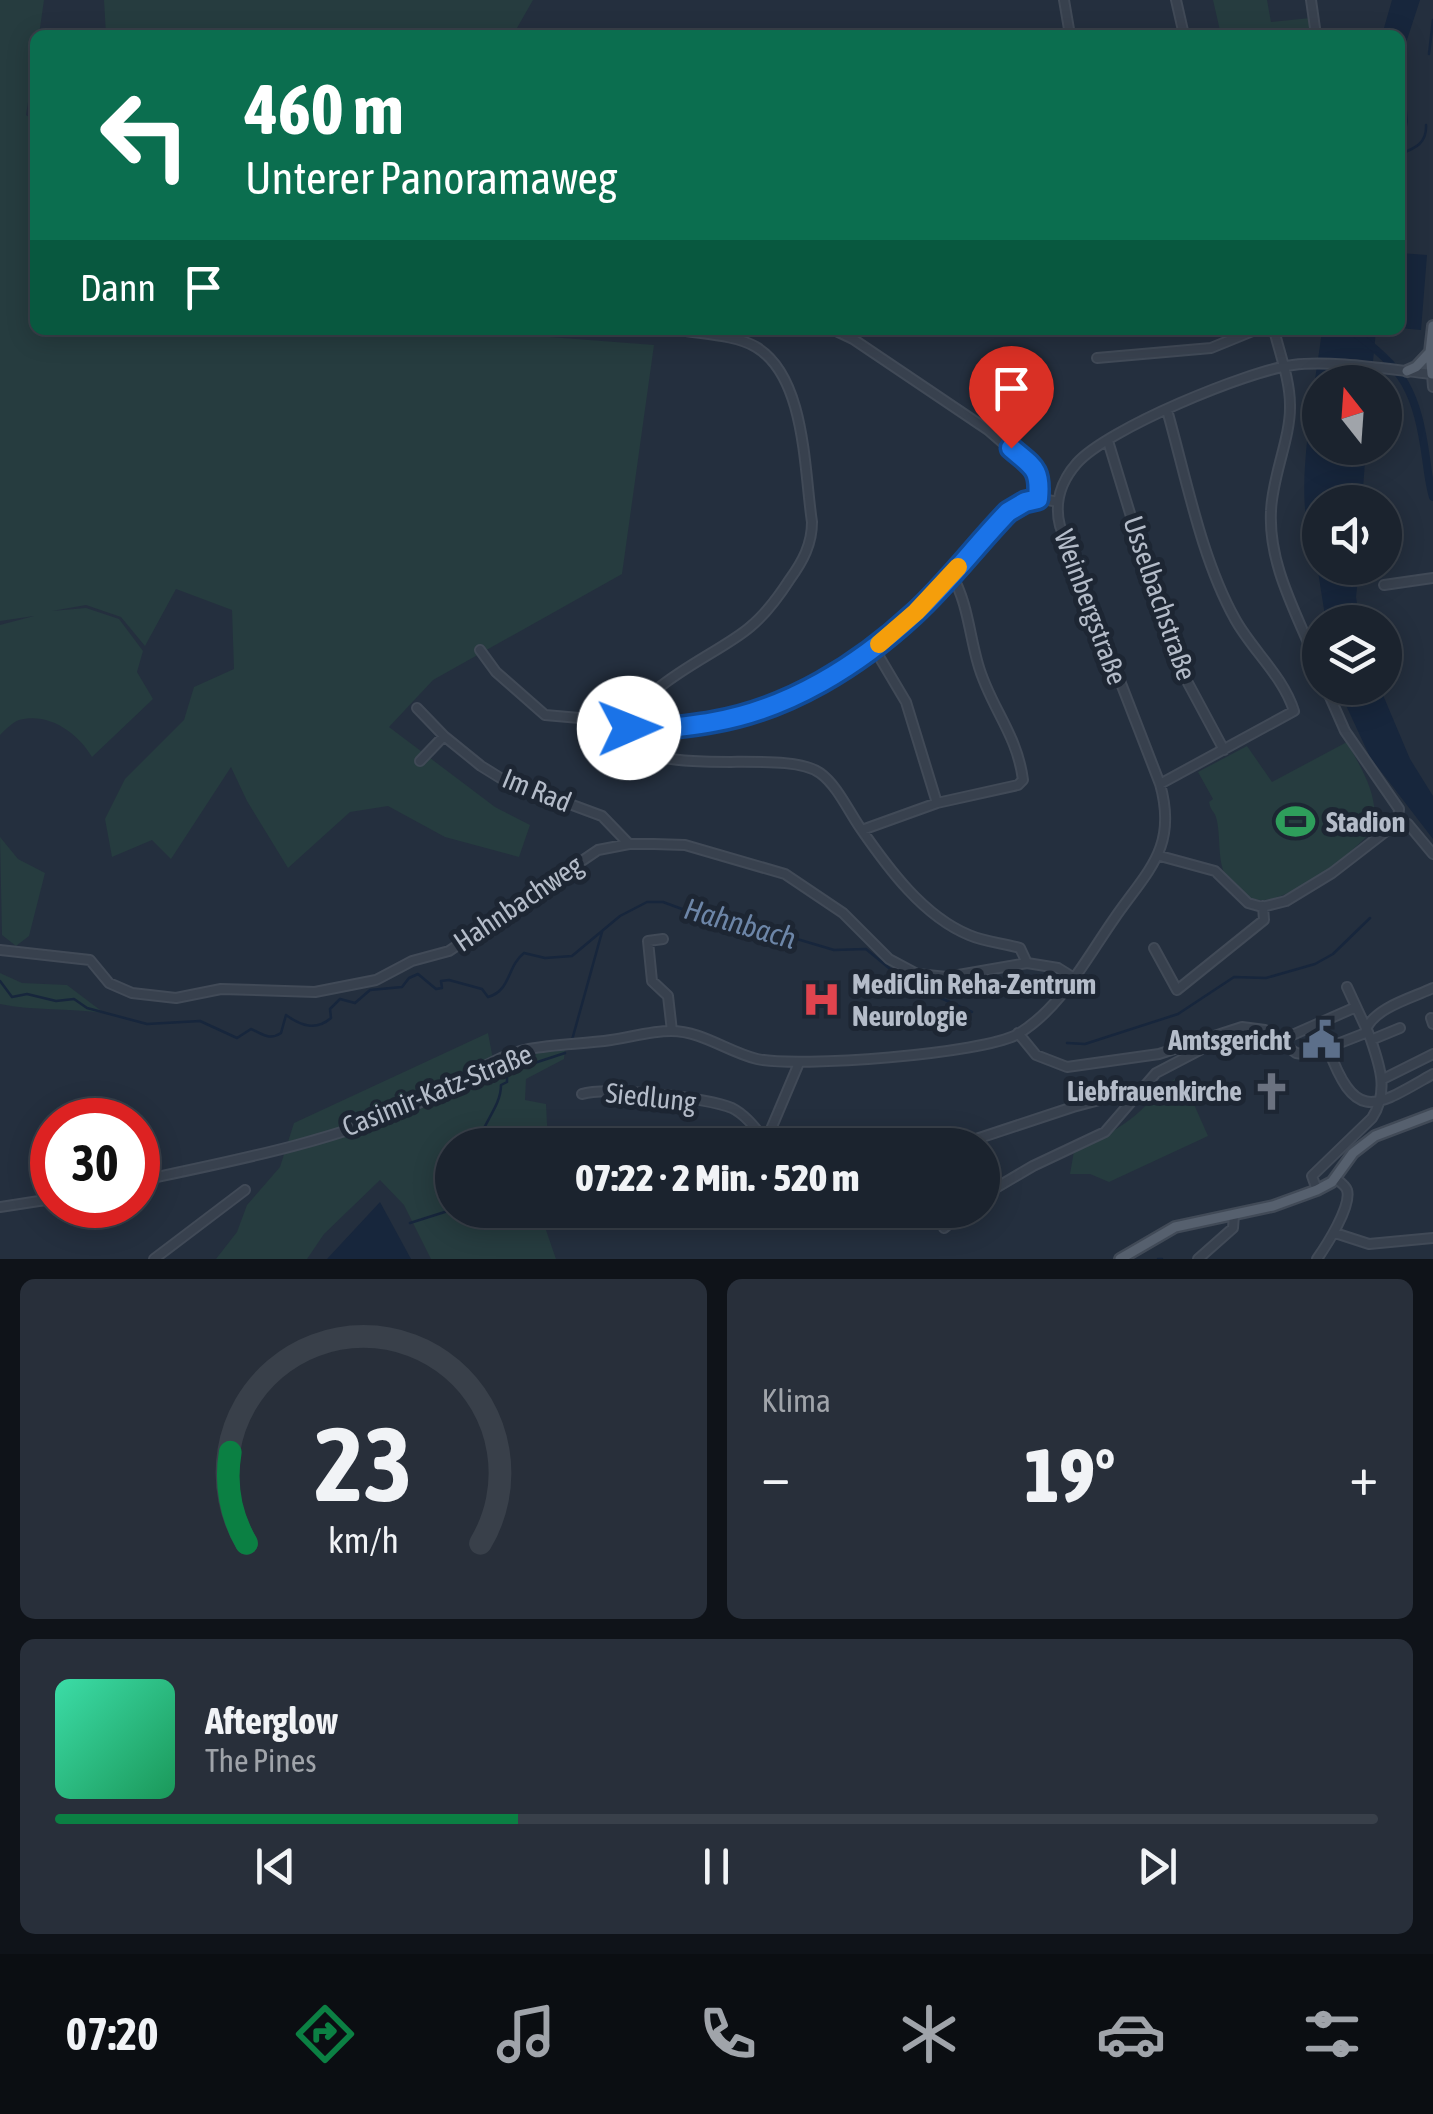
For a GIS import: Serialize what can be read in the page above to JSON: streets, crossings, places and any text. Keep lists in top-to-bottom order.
{
  "streets": {
    "street": [
      "Usselbachstraße",
      "Weinbergstraße",
      "Im Rad",
      "Hahnbachweg",
      "Casimir-Katz-Straße",
      "Siedlung"
    ]
  },
  "crossings": [
    ["Usselbachstraße", "Weinbergstraße"],
    ["Weinbergstraße", "Hahnbachweg"],
    ["Weinbergstraße", "Casimir-Katz-Straße"],
    ["Im Rad", "Hahnbachweg"]
  ],
  "water": ["Hahnbach"],
  "places": {
    "sports": ["Stadion"],
    "hospital": ["MediClin Reha-Zentrum Neurologie"],
    "public building": ["Amtsgericht"],
    "church": ["Liebfrauenkirche"]
  },
  "north": "top",
  "page": {
    "turn": ["460 m", "Unterer Panoramaweg"],
    "then": "Dann",
    "limit": "30",
    "trip": "07:22 · 2 Min. · 520 m",
    "tile": "Klima",
    "heat": ["−", "19°", "+"],
    "song": ["Afterglow", "The Pines"],
    "tabs": "07:20",
    "gauge": ["23", "km/h"]
  }
}
